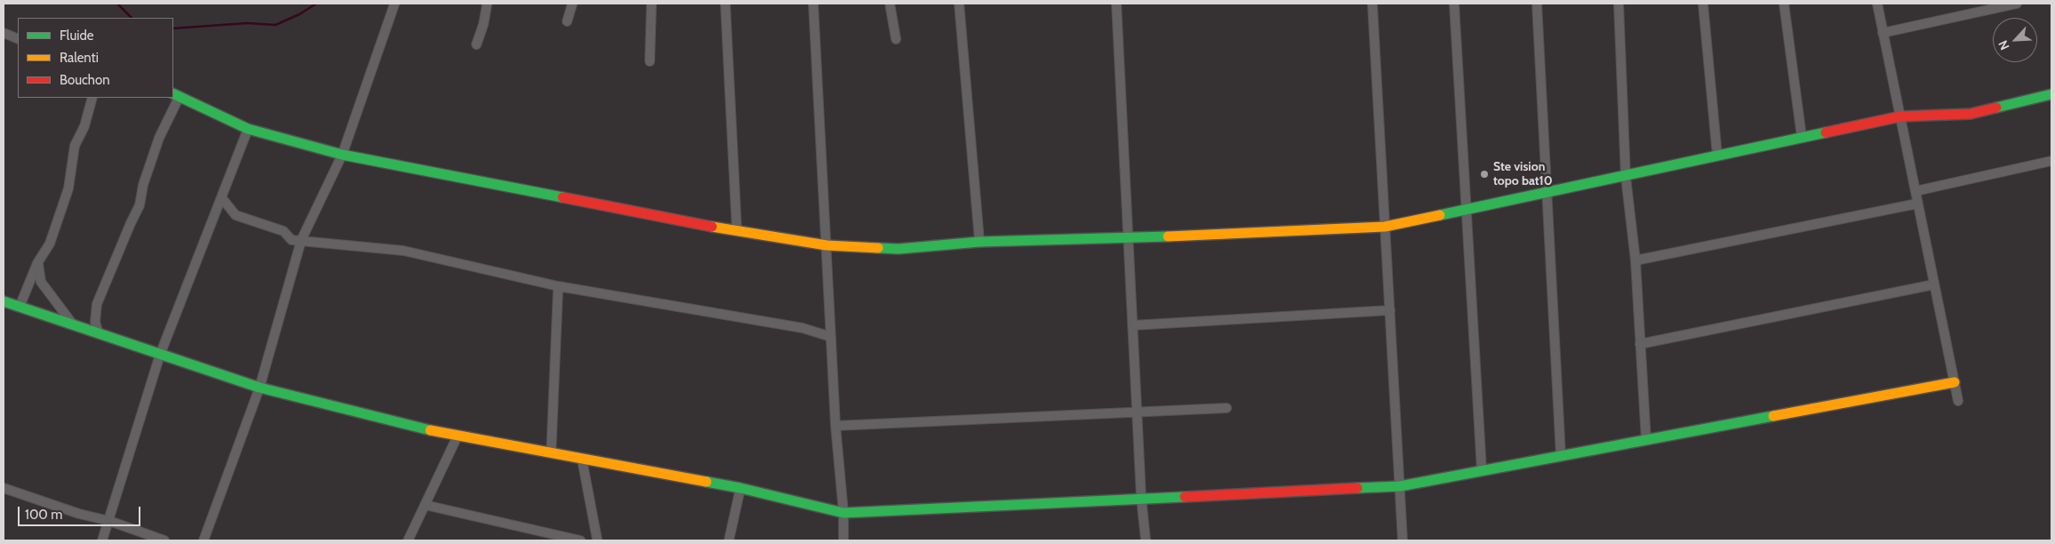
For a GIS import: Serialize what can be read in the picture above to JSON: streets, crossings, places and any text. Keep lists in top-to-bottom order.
{
  "places": ["Ste vision topo bat10"],
  "legend": ["Fluide", "Ralenti", "Bouchon"],
  "scale_bar": "100 m",
  "north": "bottom left"
}
